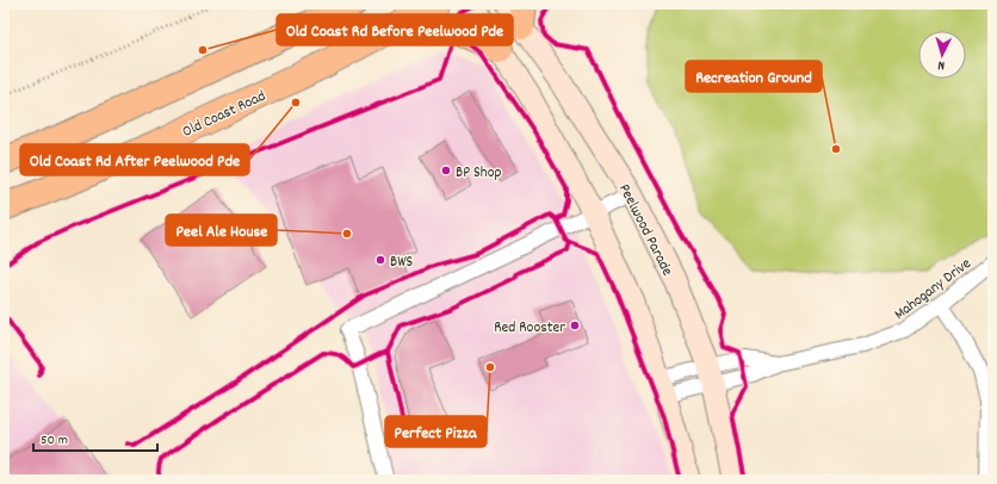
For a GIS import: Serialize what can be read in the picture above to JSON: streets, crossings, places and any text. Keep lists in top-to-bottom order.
{
  "streets": {
    "highway": ["Old Coast Road"],
    "street": ["Peelwood Parade", "Mahogany Drive"]
  },
  "crossings": [
    ["Peelwood Parade", "Mahogany Drive"]
  ],
  "places": [
    "Old Coast Rd Before Peelwood Pde",
    "Old Coast Rd After Peelwood Pde",
    "Recreation Ground",
    "BP Shop",
    "Peel Ale House",
    "BWS",
    "Red Rooster",
    "Perfect Pizza"
  ],
  "scale_bar": "50 m",
  "north": "bottom"
}
